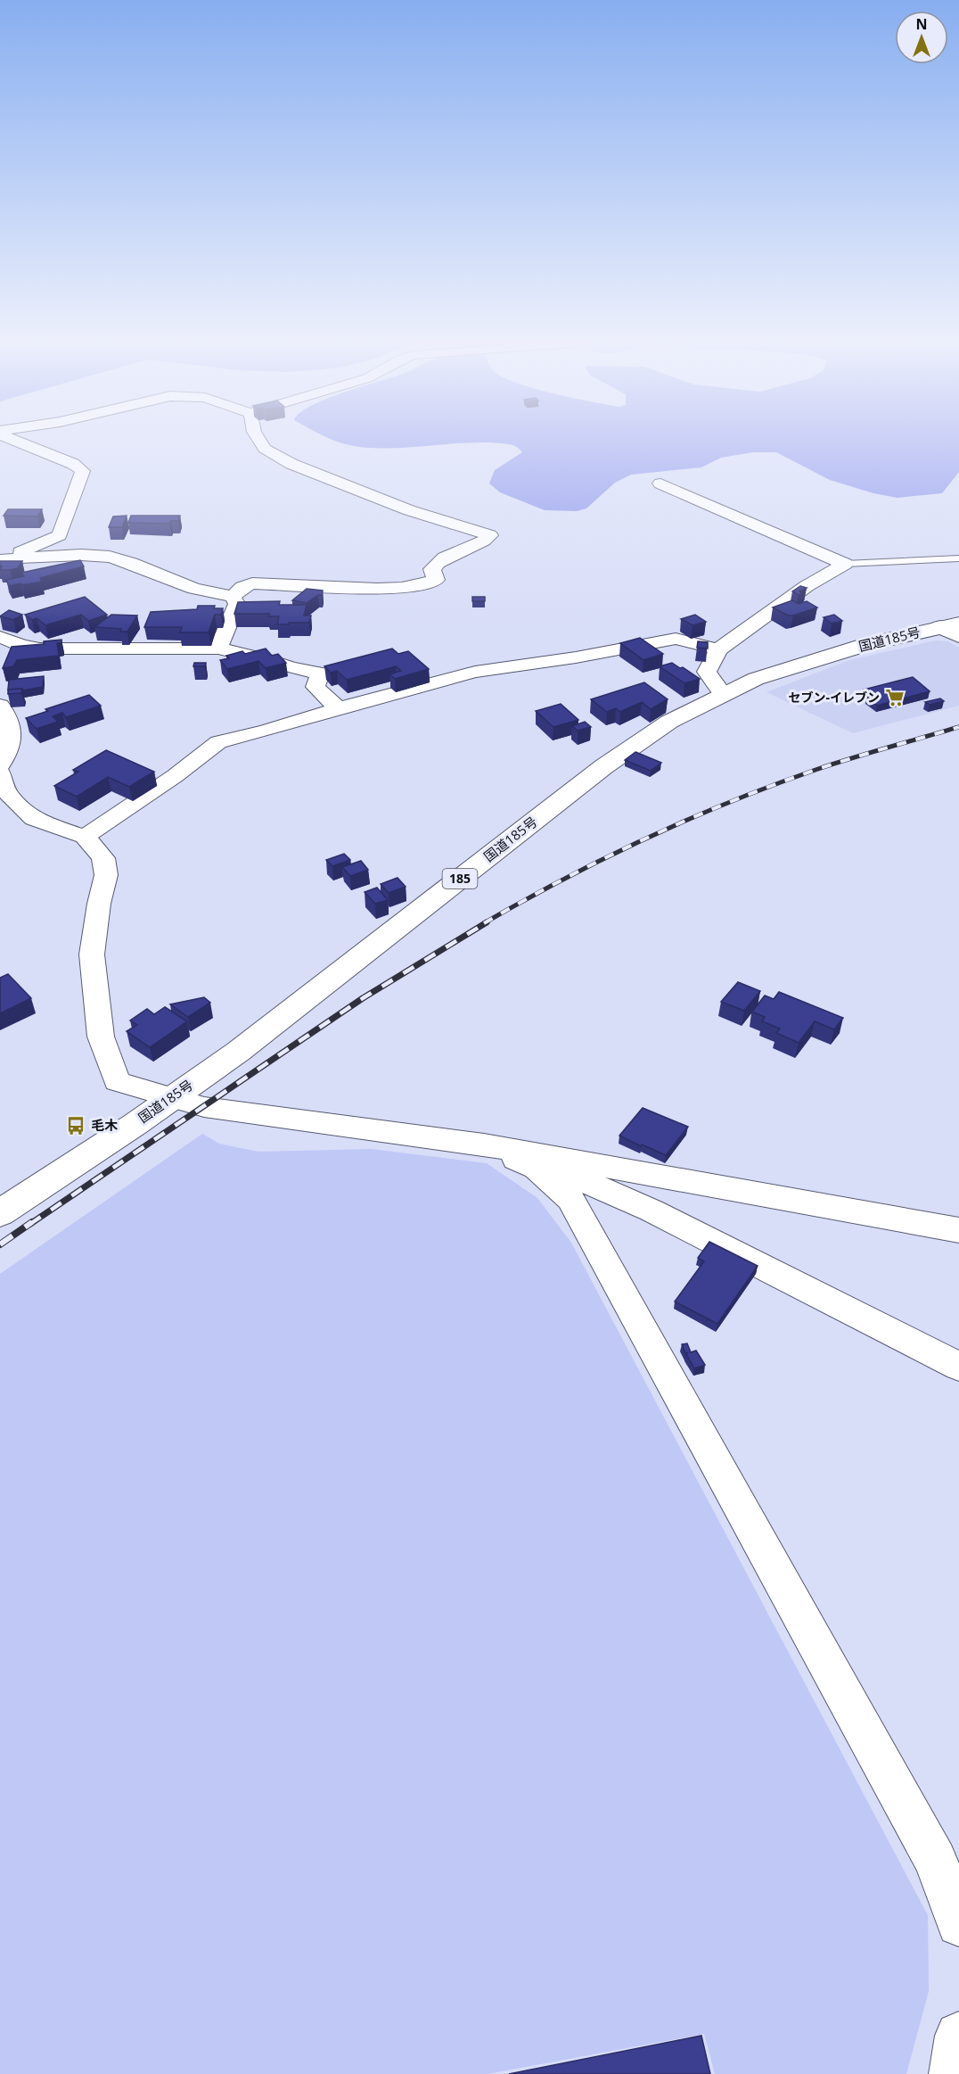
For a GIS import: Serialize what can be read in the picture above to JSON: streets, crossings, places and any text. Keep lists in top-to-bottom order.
{
  "streets": {
    "highway": ["国道185号", "185"]
  },
  "places": {
    "supermarket": ["セブン-イレブン"],
    "bus stop": ["毛木"]
  },
  "north": "top"
}
